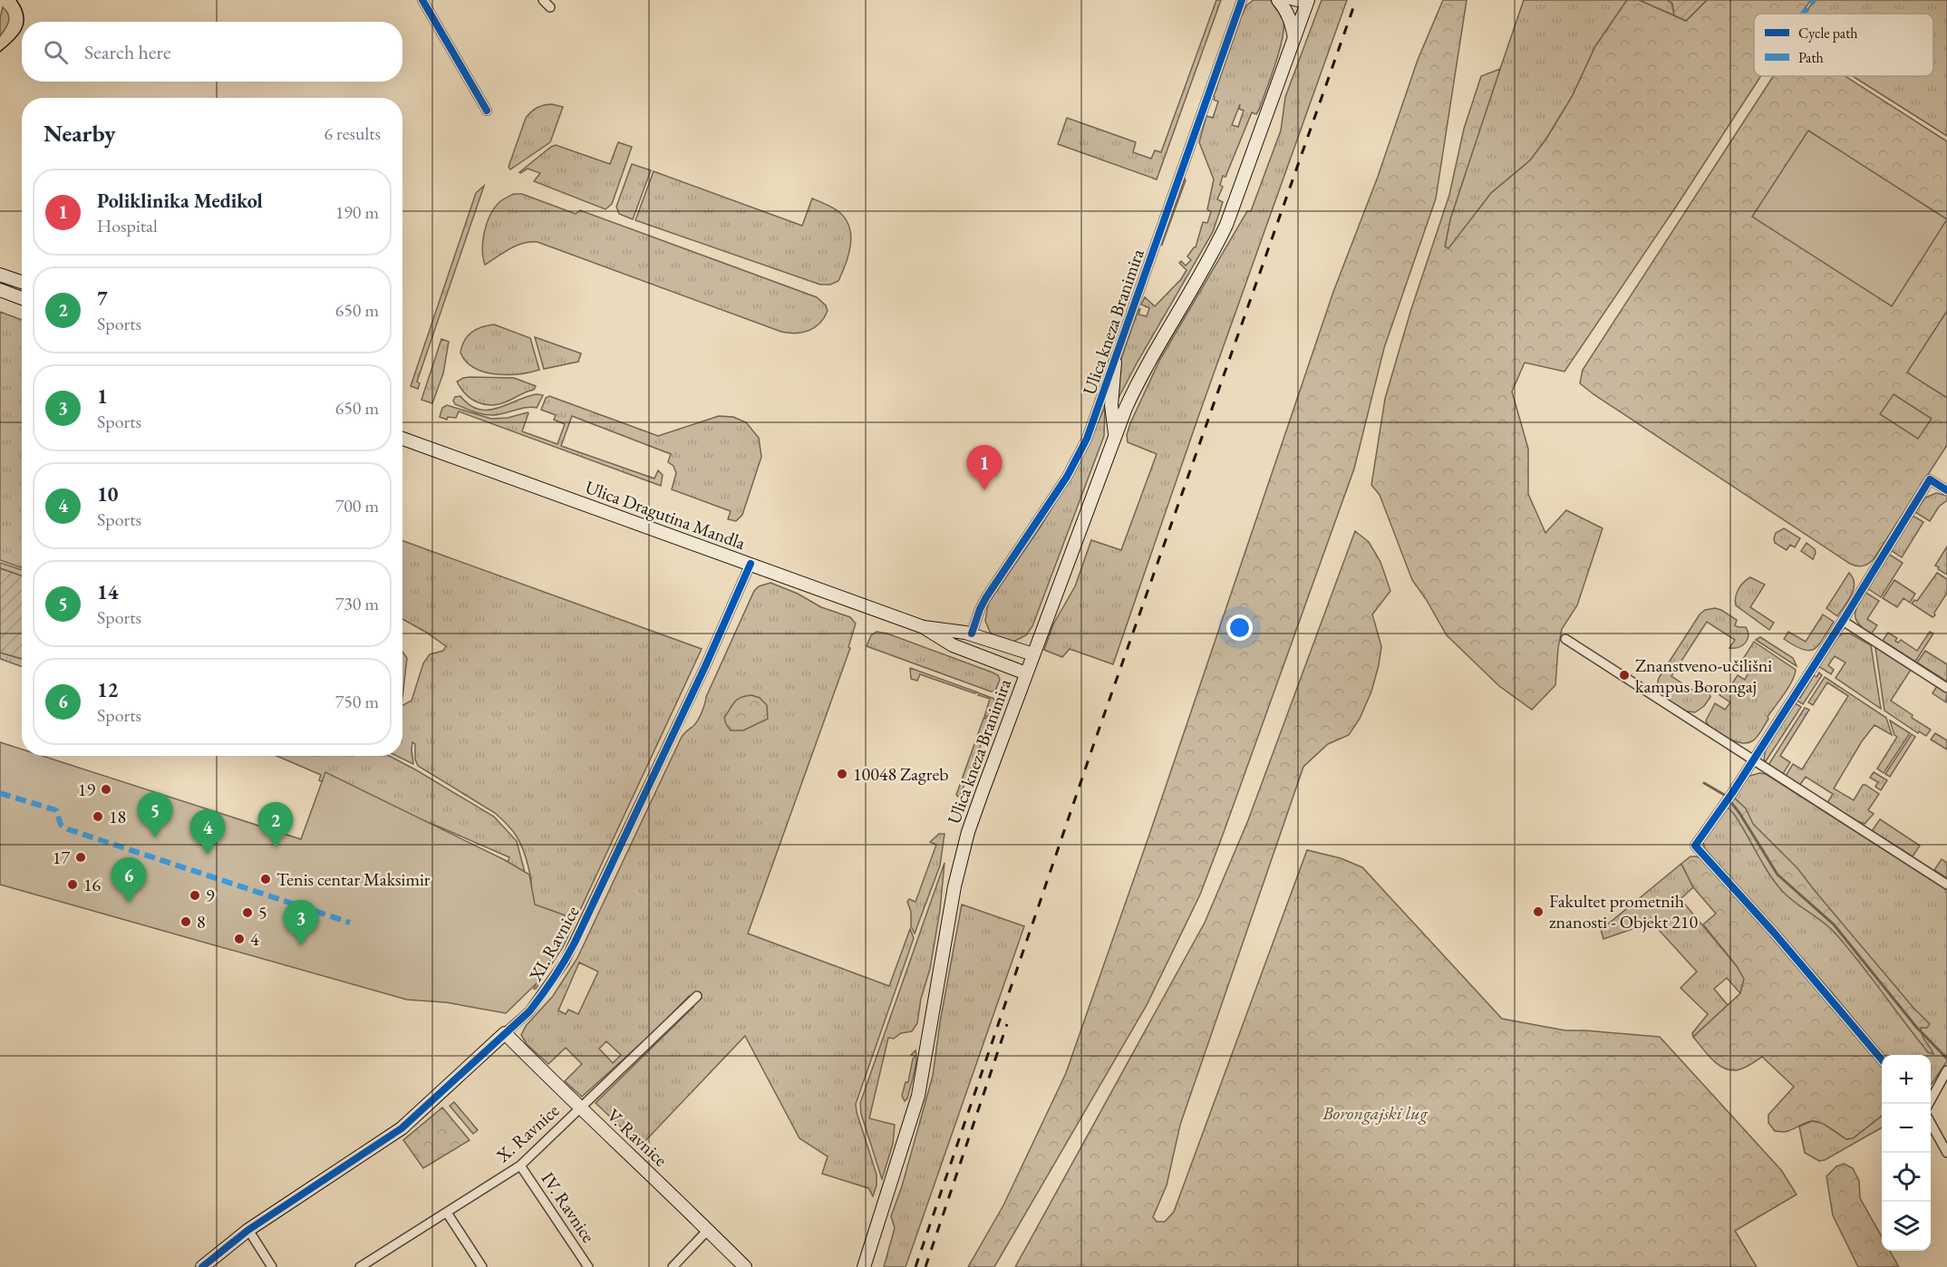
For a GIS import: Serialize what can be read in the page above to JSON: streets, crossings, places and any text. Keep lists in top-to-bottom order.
{
  "streets": {
    "main road": [
      "Ulica kneza Branimira",
      "Ulica Dragutina Mandla",
      "XI. Ravnice",
      "V. Ravnice"
    ],
    "street": ["X. Ravnice", "IV. Ravnice"]
  },
  "crossings": [
    ["Ulica kneza Branimira", "Ulica Dragutina Mandla"],
    ["Ulica Dragutina Mandla", "XI. Ravnice"],
    ["XI. Ravnice", "V. Ravnice"],
    ["X. Ravnice", "V. Ravnice"],
    ["X. Ravnice", "IV. Ravnice"]
  ],
  "parks": ["Borongajski lug"],
  "places": [
    "Znanstveno-učilišni kampus Borongaj",
    "10048 Zagreb",
    "19",
    "18",
    "17",
    "Tenis centar Maksimir",
    "16",
    "9",
    "Fakultet prometnih znanosti - Objekt 210",
    "5",
    "8",
    "4"
  ],
  "legend": ["Cycle path", "Path"],
  "page": {
    "search": "Search here",
    "heading": ["Nearby", "6 results"],
    "list": [
      {
        "mark": "1",
        "name": "Poliklinika Medikol",
        "note": "Hospital",
        "value": "190 m"
      },
      {
        "mark": "2",
        "name": "7",
        "note": "Sports",
        "value": "650 m"
      },
      {
        "mark": "3",
        "name": "1",
        "note": "Sports",
        "value": "650 m"
      },
      {
        "mark": "4",
        "name": "10",
        "note": "Sports",
        "value": "700 m"
      },
      {
        "mark": "5",
        "name": "14",
        "note": "Sports",
        "value": "730 m"
      },
      {
        "mark": "6",
        "name": "12",
        "note": "Sports",
        "value": "750 m"
      }
    ],
    "pins": [
      "1",
      "5",
      "2",
      "4",
      "6",
      "3"
    ],
    "map_buttons": ["+", "−"]
  }
}
